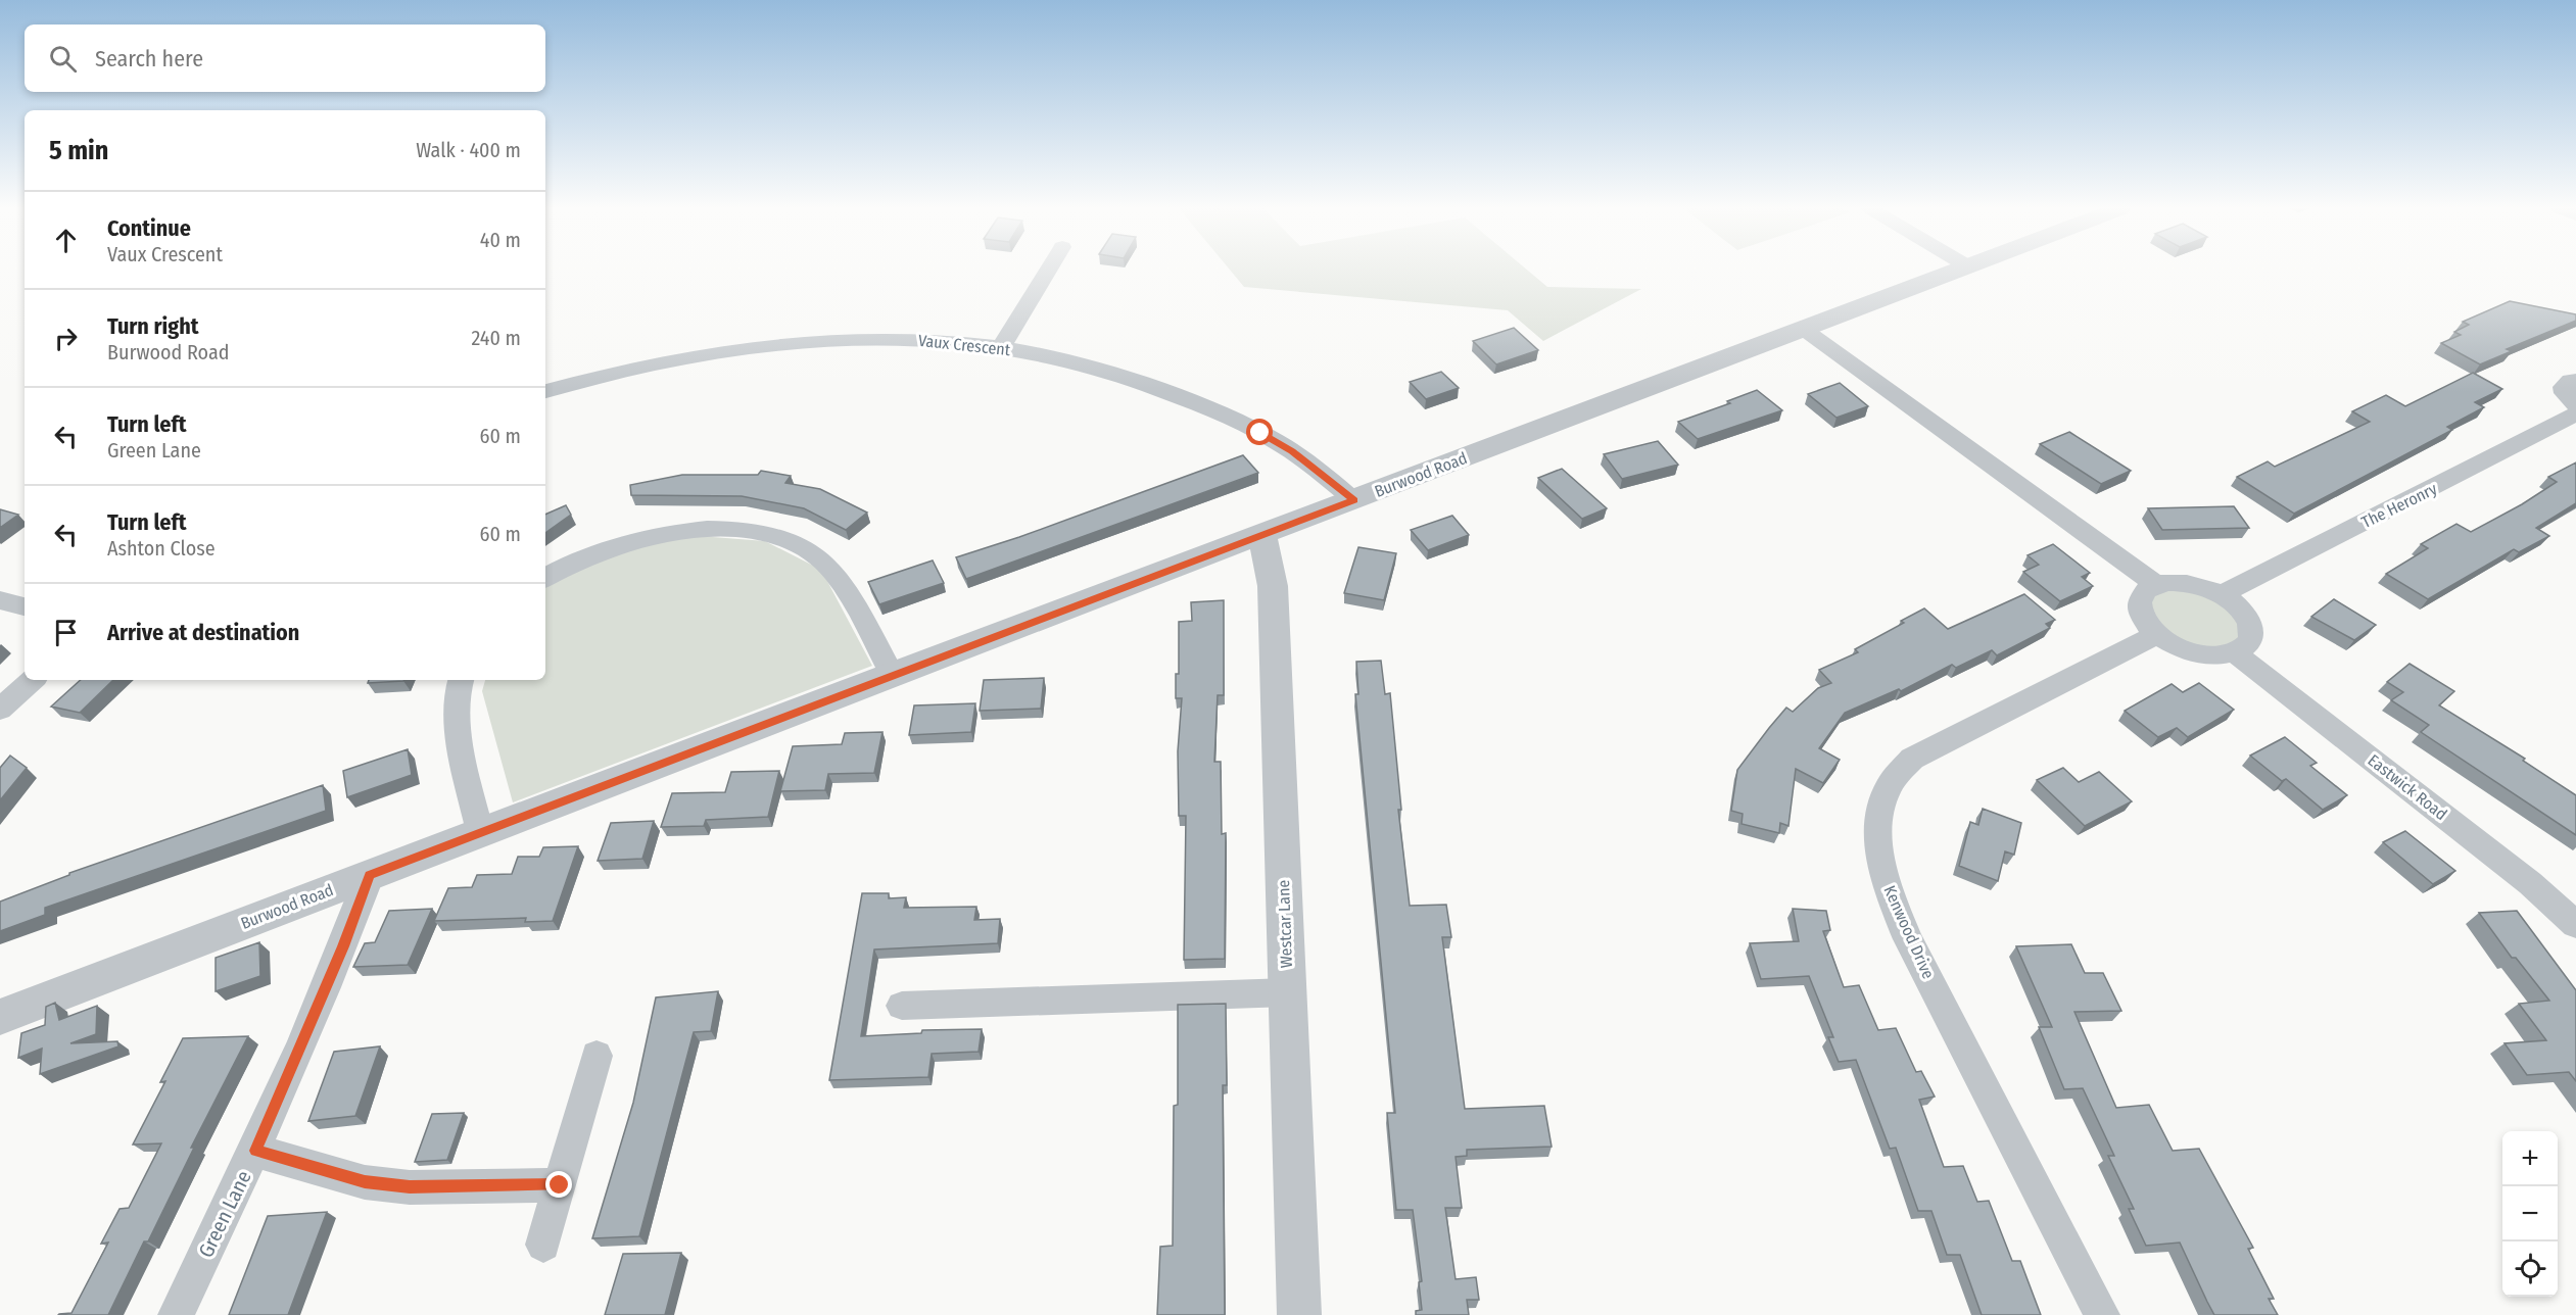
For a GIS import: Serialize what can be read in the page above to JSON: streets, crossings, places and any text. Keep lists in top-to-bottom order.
{
  "streets": {
    "street": [
      "Vaux Crescent",
      "Burwood Road",
      "The Heronry",
      "Eastwick Road",
      "Westcar Lane",
      "Kenwood Drive",
      "Green Lane"
    ]
  },
  "crossings": [
    ["Vaux Crescent", "Burwood Road"],
    ["Burwood Road", "Westcar Lane"],
    ["Burwood Road", "Green Lane"]
  ],
  "page": {
    "search": "Search here",
    "heading": ["5 min", "Walk · 400 m"],
    "list": [
      ["Continue", "Vaux Crescent", "40 m"],
      ["Turn right", "Burwood Road", "240 m"],
      ["Turn left", "Green Lane", "60 m"],
      ["Turn left", "Ashton Close", "60 m"],
      "Arrive at destination"
    ],
    "map_buttons": ["+", "−"]
  }
}
